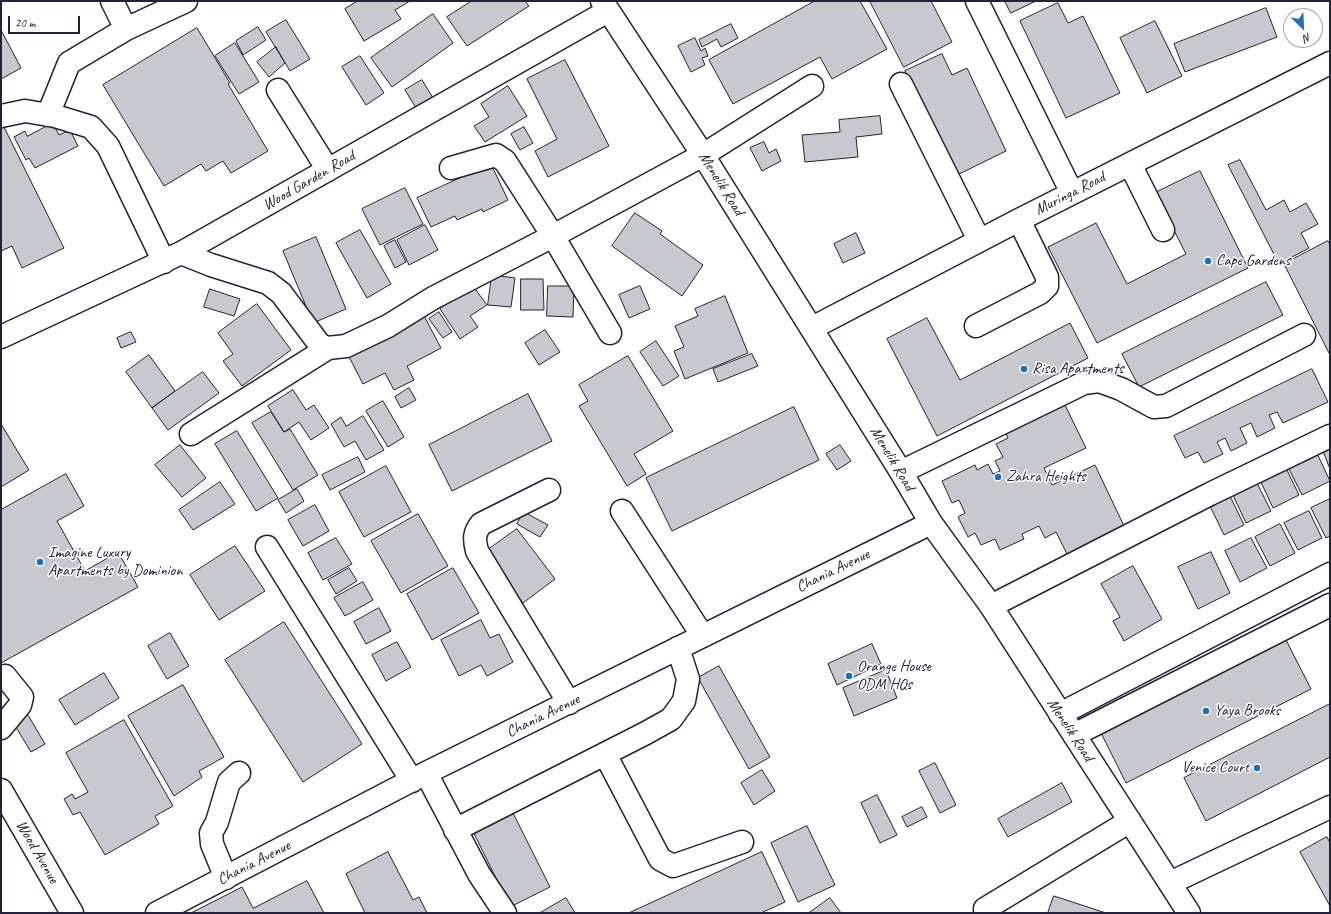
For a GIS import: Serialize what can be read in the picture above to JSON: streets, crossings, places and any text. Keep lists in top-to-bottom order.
{
  "streets": {
    "street": [
      "Wood Garden Road",
      "Menelik Road",
      "Muringa Road",
      "Chania Avenue",
      "Wood Avenue"
    ]
  },
  "crossings": [
    ["Wood Garden Road", "Menelik Road"],
    ["Menelik Road", "Muringa Road"],
    ["Menelik Road", "Chania Avenue"]
  ],
  "places": [
    "Cape Gardens",
    "Risa Apartments",
    "Zahra Heights",
    "Imagine Luxury Apartments by Dominion",
    "Orange House ODM HQs",
    "Yaya Brooks",
    "Venice Court"
  ],
  "scale_bar": "20 m",
  "north": "bottom right"
}
